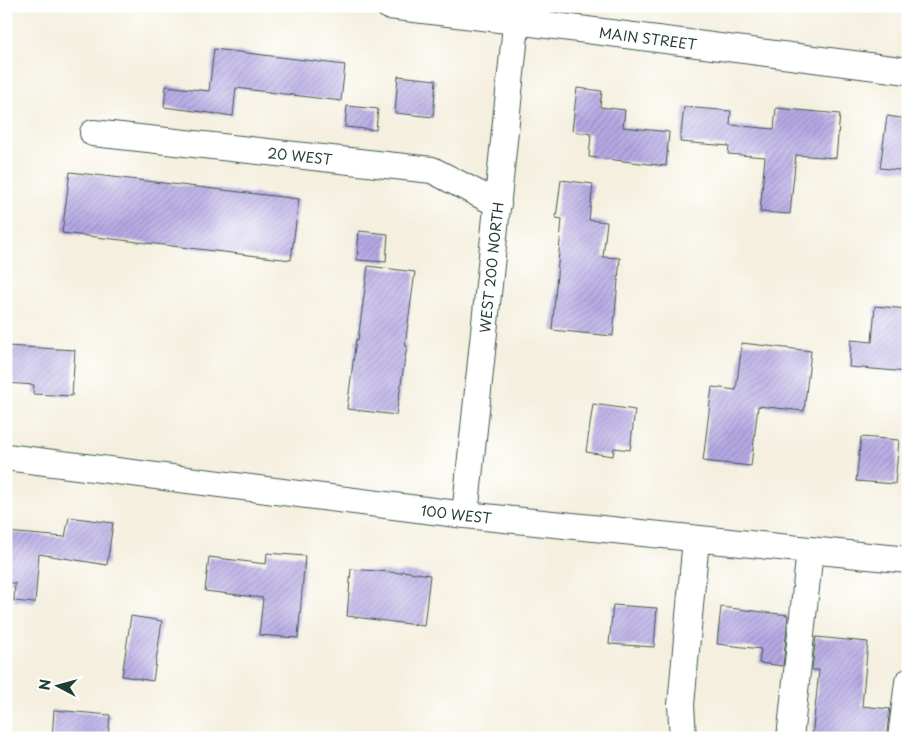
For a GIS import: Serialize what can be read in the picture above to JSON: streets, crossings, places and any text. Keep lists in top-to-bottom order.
{
  "streets": {
    "street": [
      "MAIN STREET",
      "20 WEST",
      "WEST 200 NORTH",
      "100 WEST"
    ]
  },
  "crossings": [
    ["MAIN STREET", "WEST 200 NORTH"],
    ["20 WEST", "WEST 200 NORTH"],
    ["WEST 200 NORTH", "100 WEST"]
  ],
  "north": "left"
}
